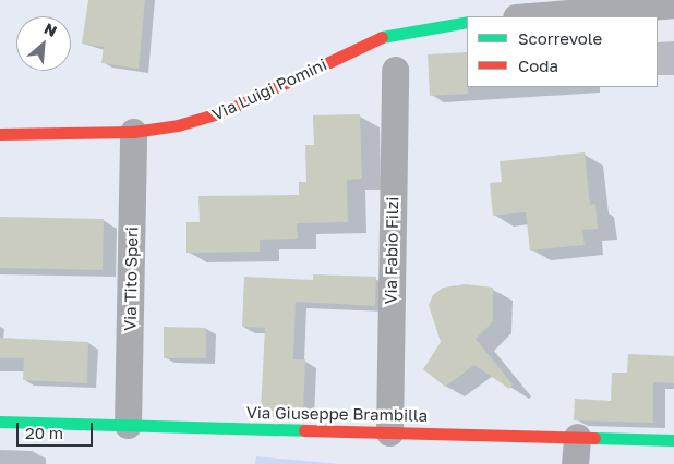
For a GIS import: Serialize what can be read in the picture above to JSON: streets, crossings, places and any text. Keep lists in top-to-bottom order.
{
  "streets": {
    "street": [
      "Via Luigi Pomini",
      "Via Fabio Filzi",
      "Via Tito Speri",
      "Via Giuseppe Brambilla"
    ]
  },
  "crossings": [
    ["Via Luigi Pomini", "Via Tito Speri"],
    ["Via Fabio Filzi", "Via Giuseppe Brambilla"],
    ["Via Tito Speri", "Via Giuseppe Brambilla"]
  ],
  "legend": ["Scorrevole", "Coda"],
  "scale_bar": "20 m",
  "north": "top right"
}
